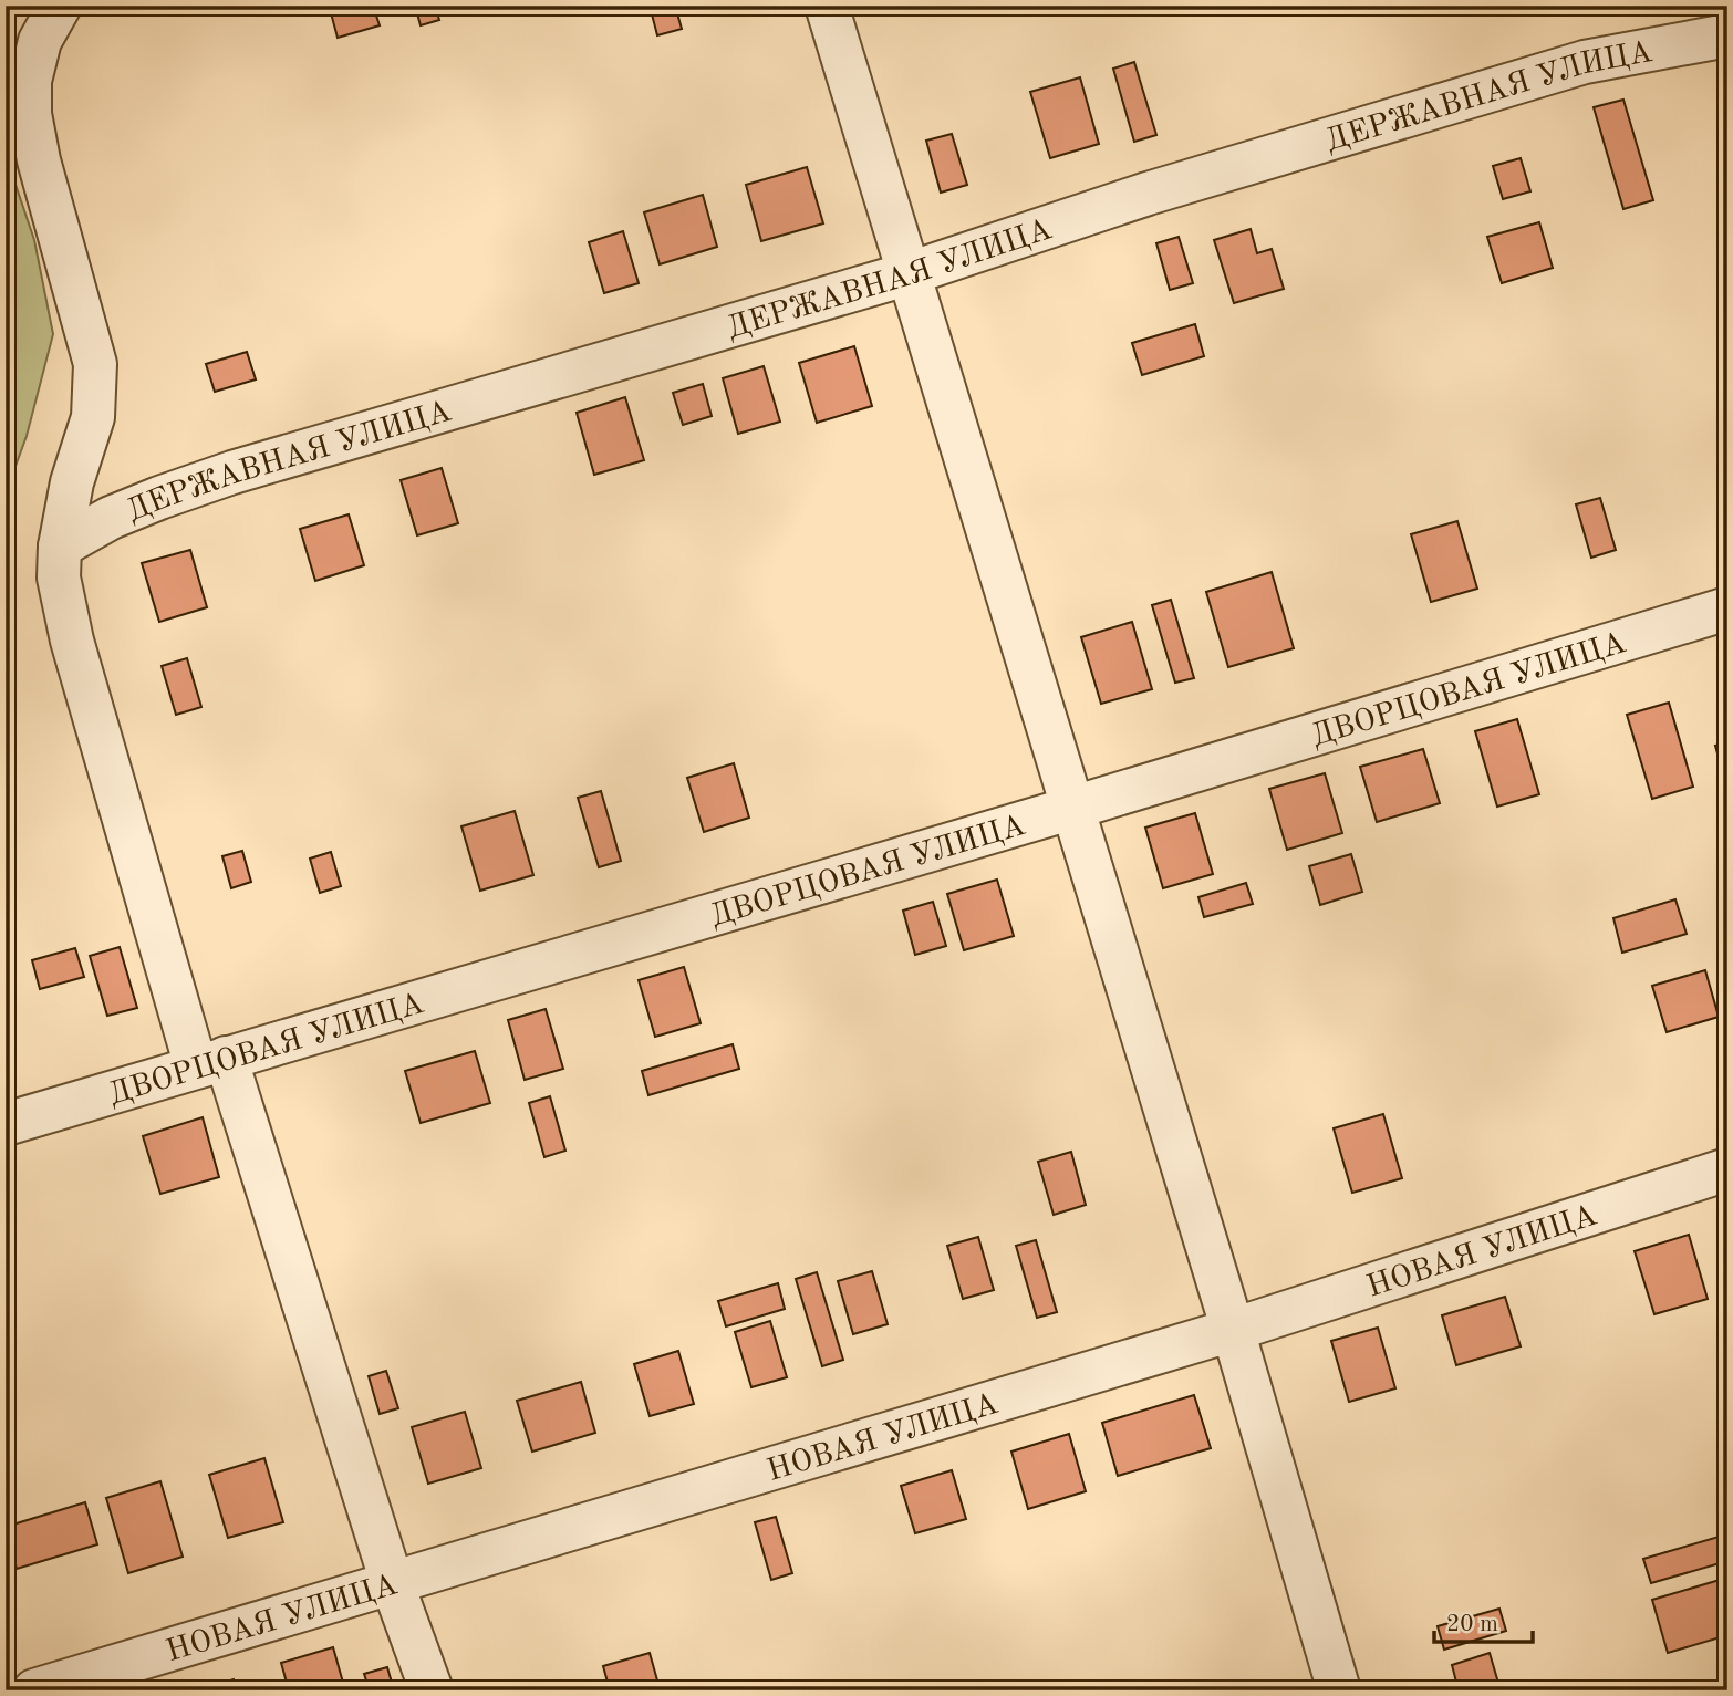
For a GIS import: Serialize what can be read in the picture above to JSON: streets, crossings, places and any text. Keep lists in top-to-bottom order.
{
  "streets": {
    "street": ["ДЕРЖАВНАЯ УЛИЦА", "ДВОРЦОВАЯ УЛИЦА", "НОВАЯ УЛИЦА"]
  },
  "scale_bar": "20 m"
}
